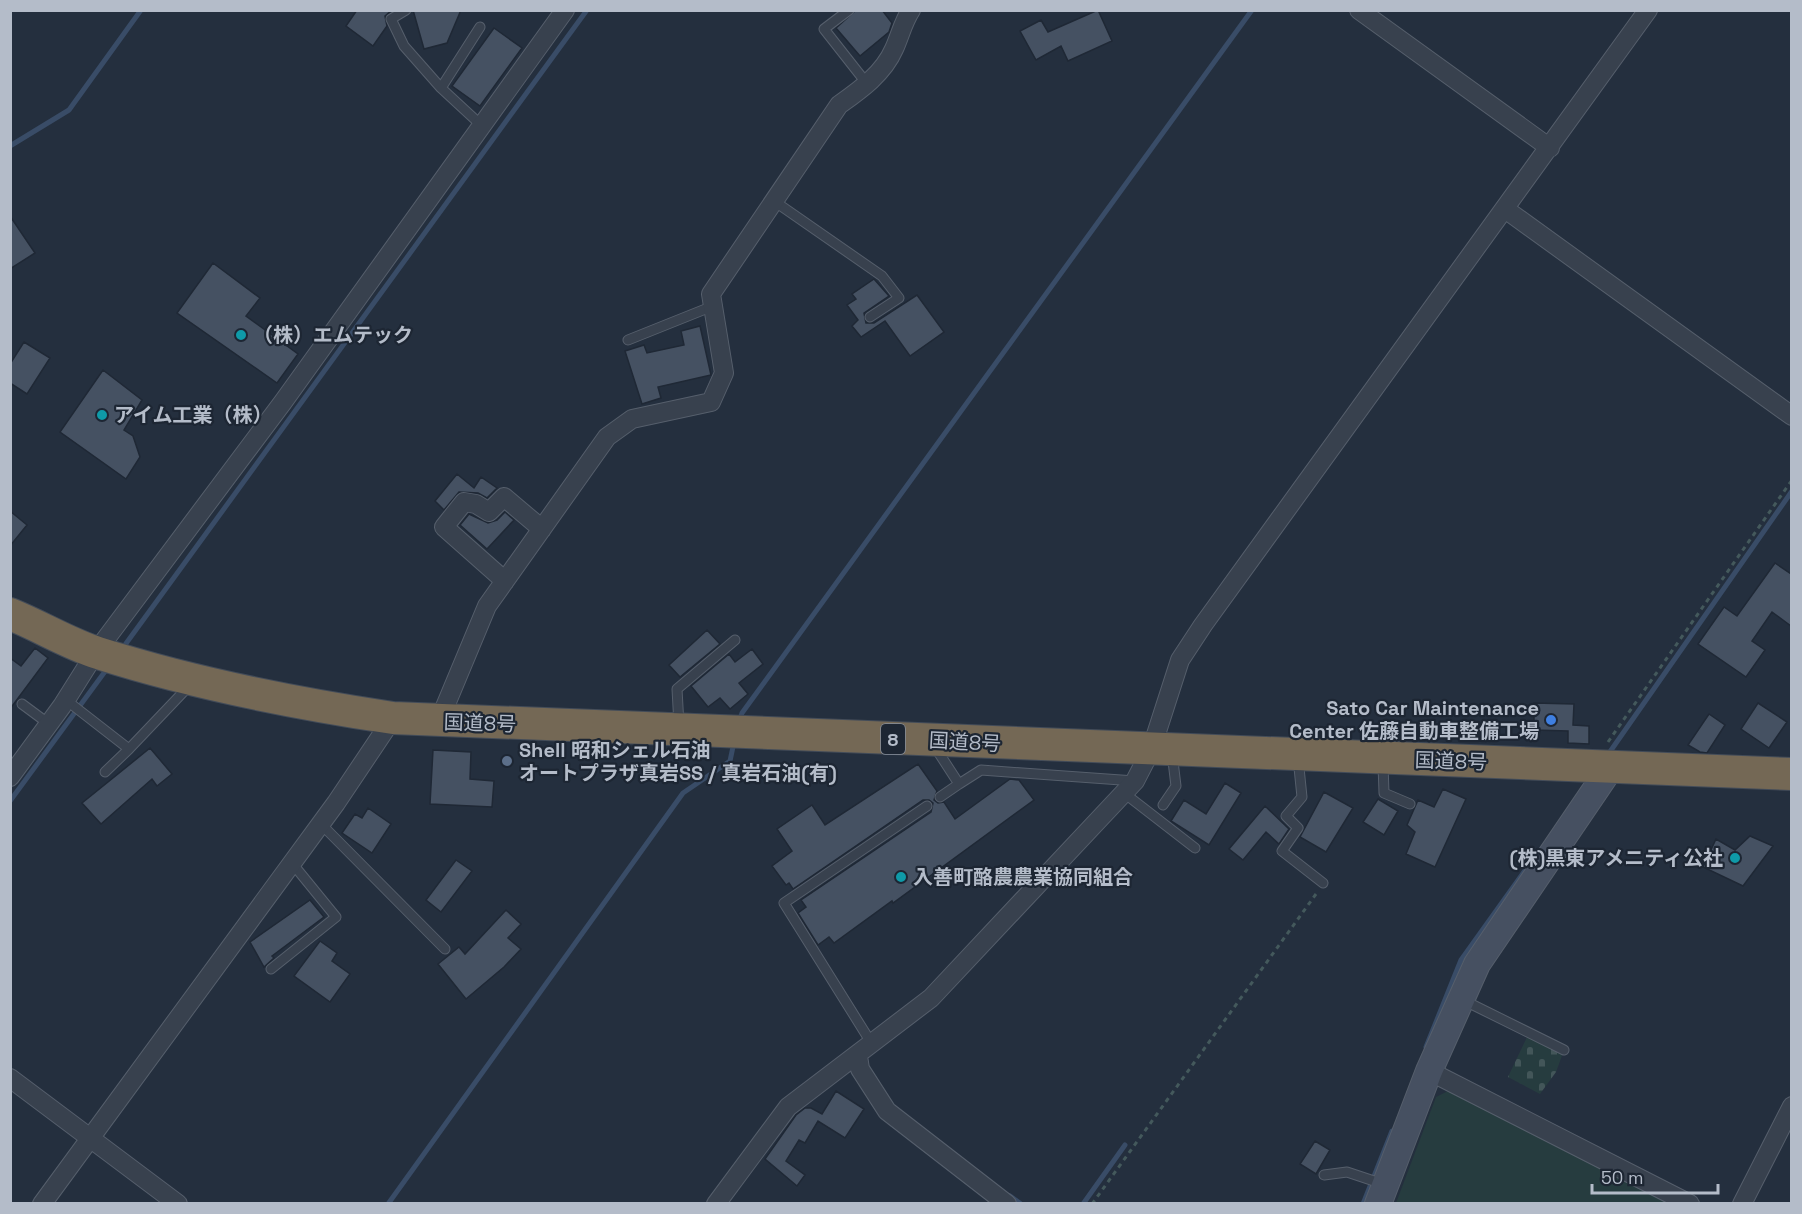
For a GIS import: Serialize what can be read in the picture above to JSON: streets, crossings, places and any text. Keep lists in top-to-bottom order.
{
  "streets": {
    "highway": ["国道8号", "8"]
  },
  "places": [
    "（株）エムテック",
    "アイム工業（株）",
    "Sato Car Maintenance Center 佐藤自動車整備工場",
    "Shell 昭和シェル石油 オートプラザ真岩SS / 真岩石油(有)",
    "(株)黒東アメニティ公社",
    "入善町酪農農業協同組合"
  ],
  "scale_bar": "50 m"
}
